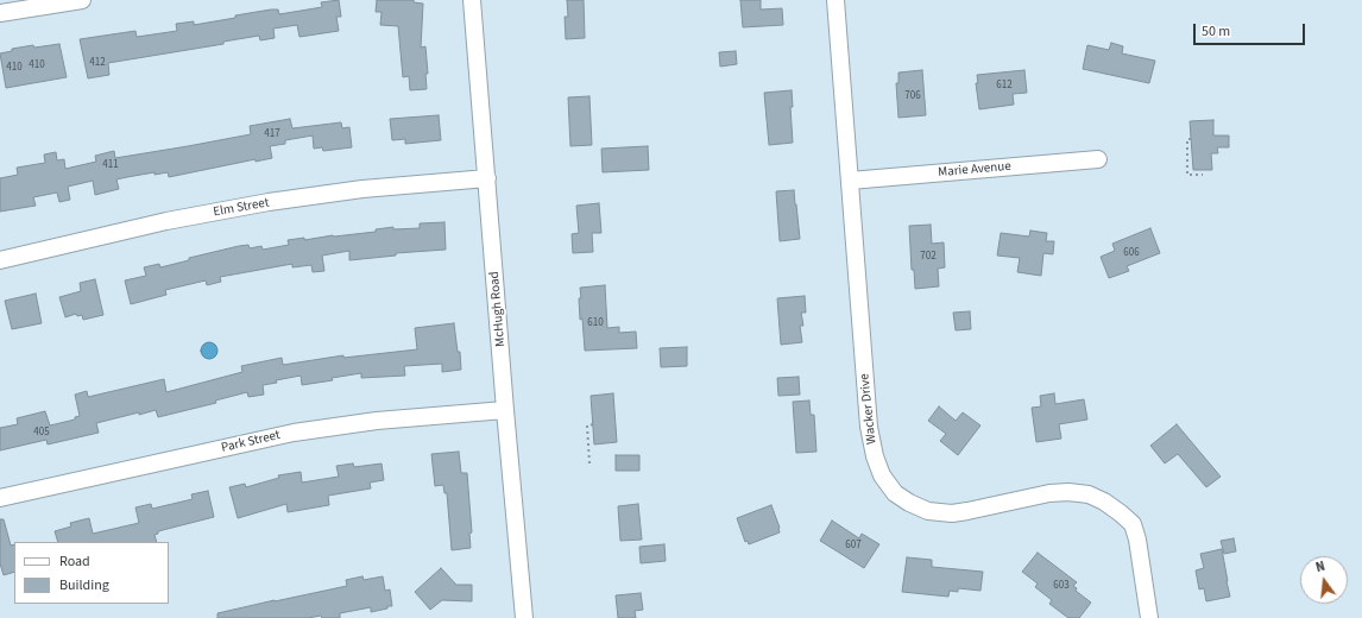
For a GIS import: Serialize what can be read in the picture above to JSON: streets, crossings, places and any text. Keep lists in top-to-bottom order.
{
  "streets": {
    "street": [
      "Marie Avenue",
      "Elm Street",
      "McHugh Road",
      "Wacker Drive",
      "Park Street"
    ]
  },
  "crossings": [
    ["Marie Avenue", "Wacker Drive"],
    ["Elm Street", "McHugh Road"],
    ["McHugh Road", "Park Street"]
  ],
  "house_numbers": [
    "412",
    "410",
    "410",
    "612",
    "706",
    "417",
    "411",
    "606",
    "702",
    "610",
    "405",
    "607",
    "603"
  ],
  "legend": ["Road", "Building"],
  "scale_bar": "50 m",
  "north": "top"
}
